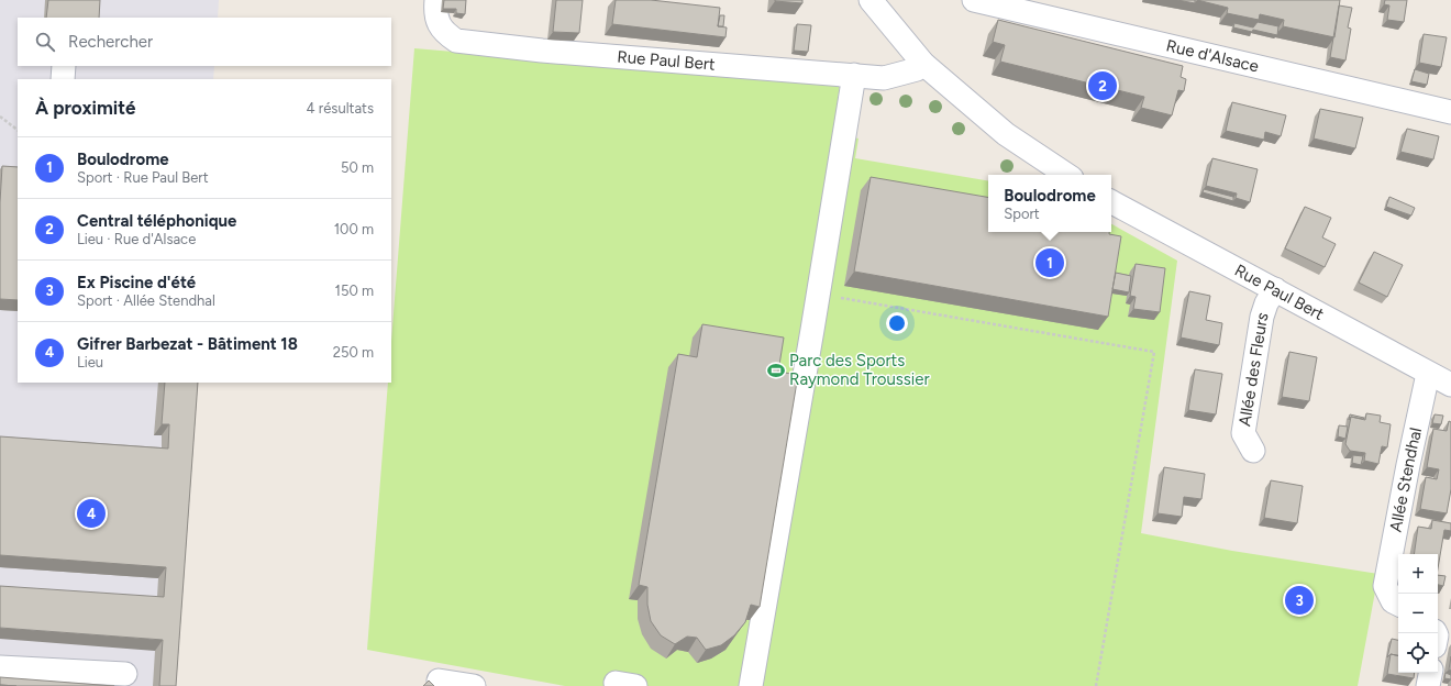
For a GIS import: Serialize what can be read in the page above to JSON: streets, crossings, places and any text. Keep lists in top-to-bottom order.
{
  "streets": {
    "street": [
      "Rue d'Alsace",
      "Rue Paul Bert",
      "Allée des Fleurs",
      "Allée Stendhal"
    ]
  },
  "crossings": [
    ["Rue Paul Bert", "Allée des Fleurs"],
    ["Rue Paul Bert", "Allée Stendhal"]
  ],
  "places": {
    "sports": ["Parc des Sports Raymond Troussier"]
  },
  "page": {
    "search": "Rechercher",
    "pins": [
      "2",
      "1",
      "4",
      "3"
    ],
    "heading": ["À proximité", "4 résultats"],
    "list": [
      {
        "mark": "1",
        "name": "Boulodrome",
        "note": "Sport · Rue Paul Bert",
        "value": "50 m"
      },
      {
        "mark": "2",
        "name": "Central téléphonique",
        "note": "Lieu · Rue d'Alsace",
        "value": "100 m"
      },
      {
        "mark": "3",
        "name": "Ex Piscine d'été",
        "note": "Sport · Allée Stendhal",
        "value": "150 m"
      },
      {
        "mark": "4",
        "name": "Gifrer Barbezat - Bâtiment 18",
        "note": "Lieu",
        "value": "250 m"
      }
    ],
    "popup": ["Boulodrome", "Sport"],
    "map_buttons": ["+", "−"]
  }
}
